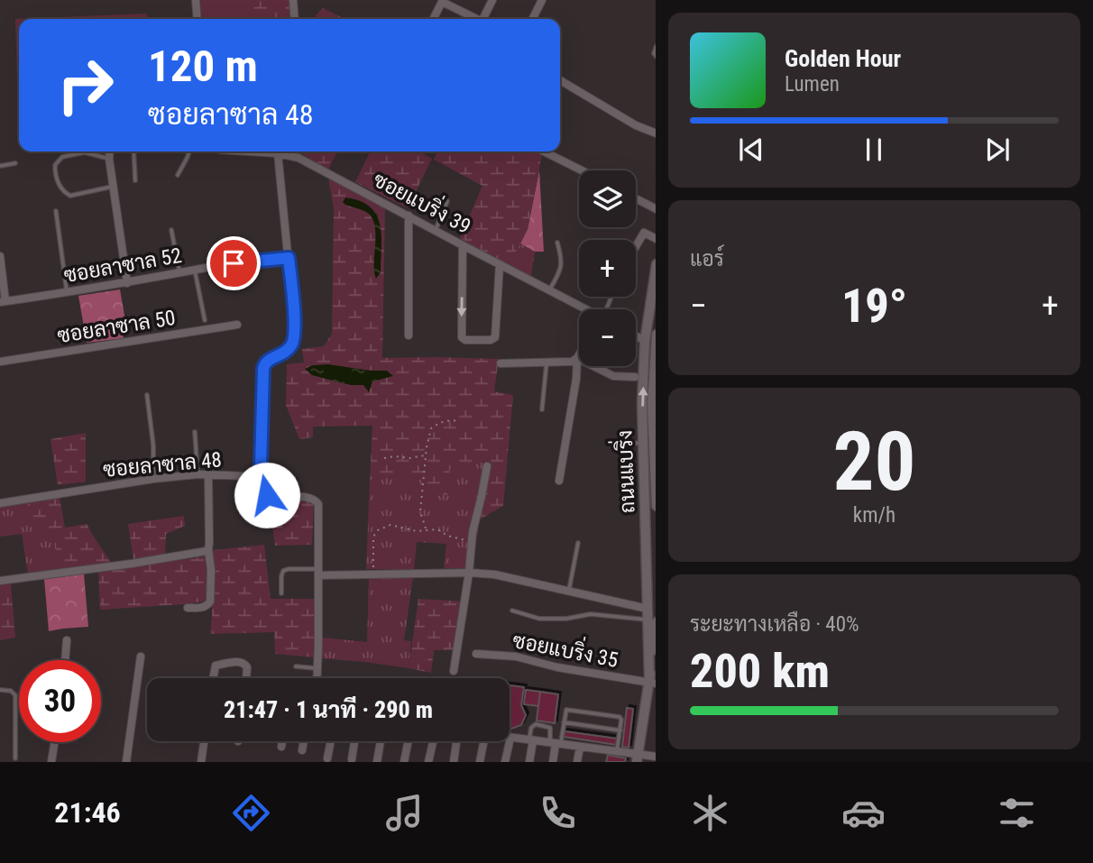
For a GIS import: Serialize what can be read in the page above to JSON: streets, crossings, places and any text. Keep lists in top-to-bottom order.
{
  "streets": {
    "main road": ["ถนนแบริ่ง"],
    "street": [
      "ซอยแบริ่ง 39",
      "ซอยลาซาล 52",
      "ซอยลาซาล 50",
      "ซอยลาซาล 48",
      "ซอยแบริ่ง 35"
    ]
  },
  "crossings": [
    ["ถนนแบริ่ง", "ซอยแบริ่ง 35"]
  ],
  "page": {
    "turn": ["120 m", "ซอยลาซาล 48"],
    "song": ["Golden Hour", "Lumen"],
    "map_buttons": ["+", "−"],
    "tile": [
      "แอร์",
      ["20", "km/h"],
      ["ระยะทางเหลือ · 40%", "200 km"]
    ],
    "heat": ["−", "19°", "+"],
    "limit": "30",
    "trip": "21:47 · 1 นาที · 290 m",
    "tabs": "21:46"
  }
}
